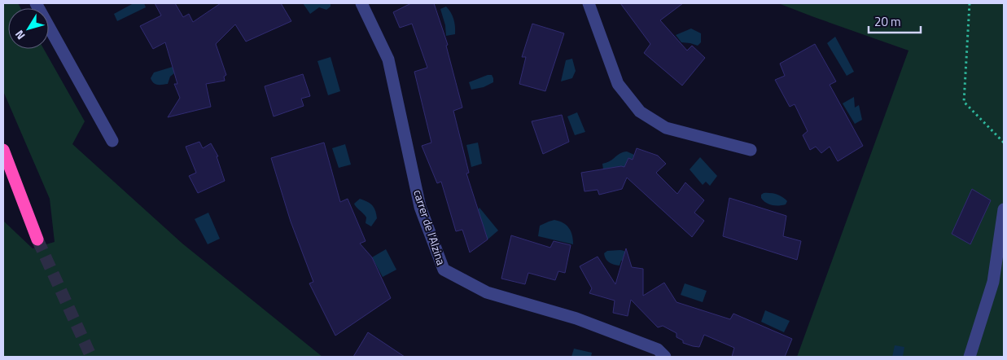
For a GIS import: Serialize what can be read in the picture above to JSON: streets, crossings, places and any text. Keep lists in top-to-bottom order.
{
  "streets": {
    "street": ["carrer de l'Alzina"]
  },
  "scale_bar": "20 m",
  "north": "bottom left"
}
